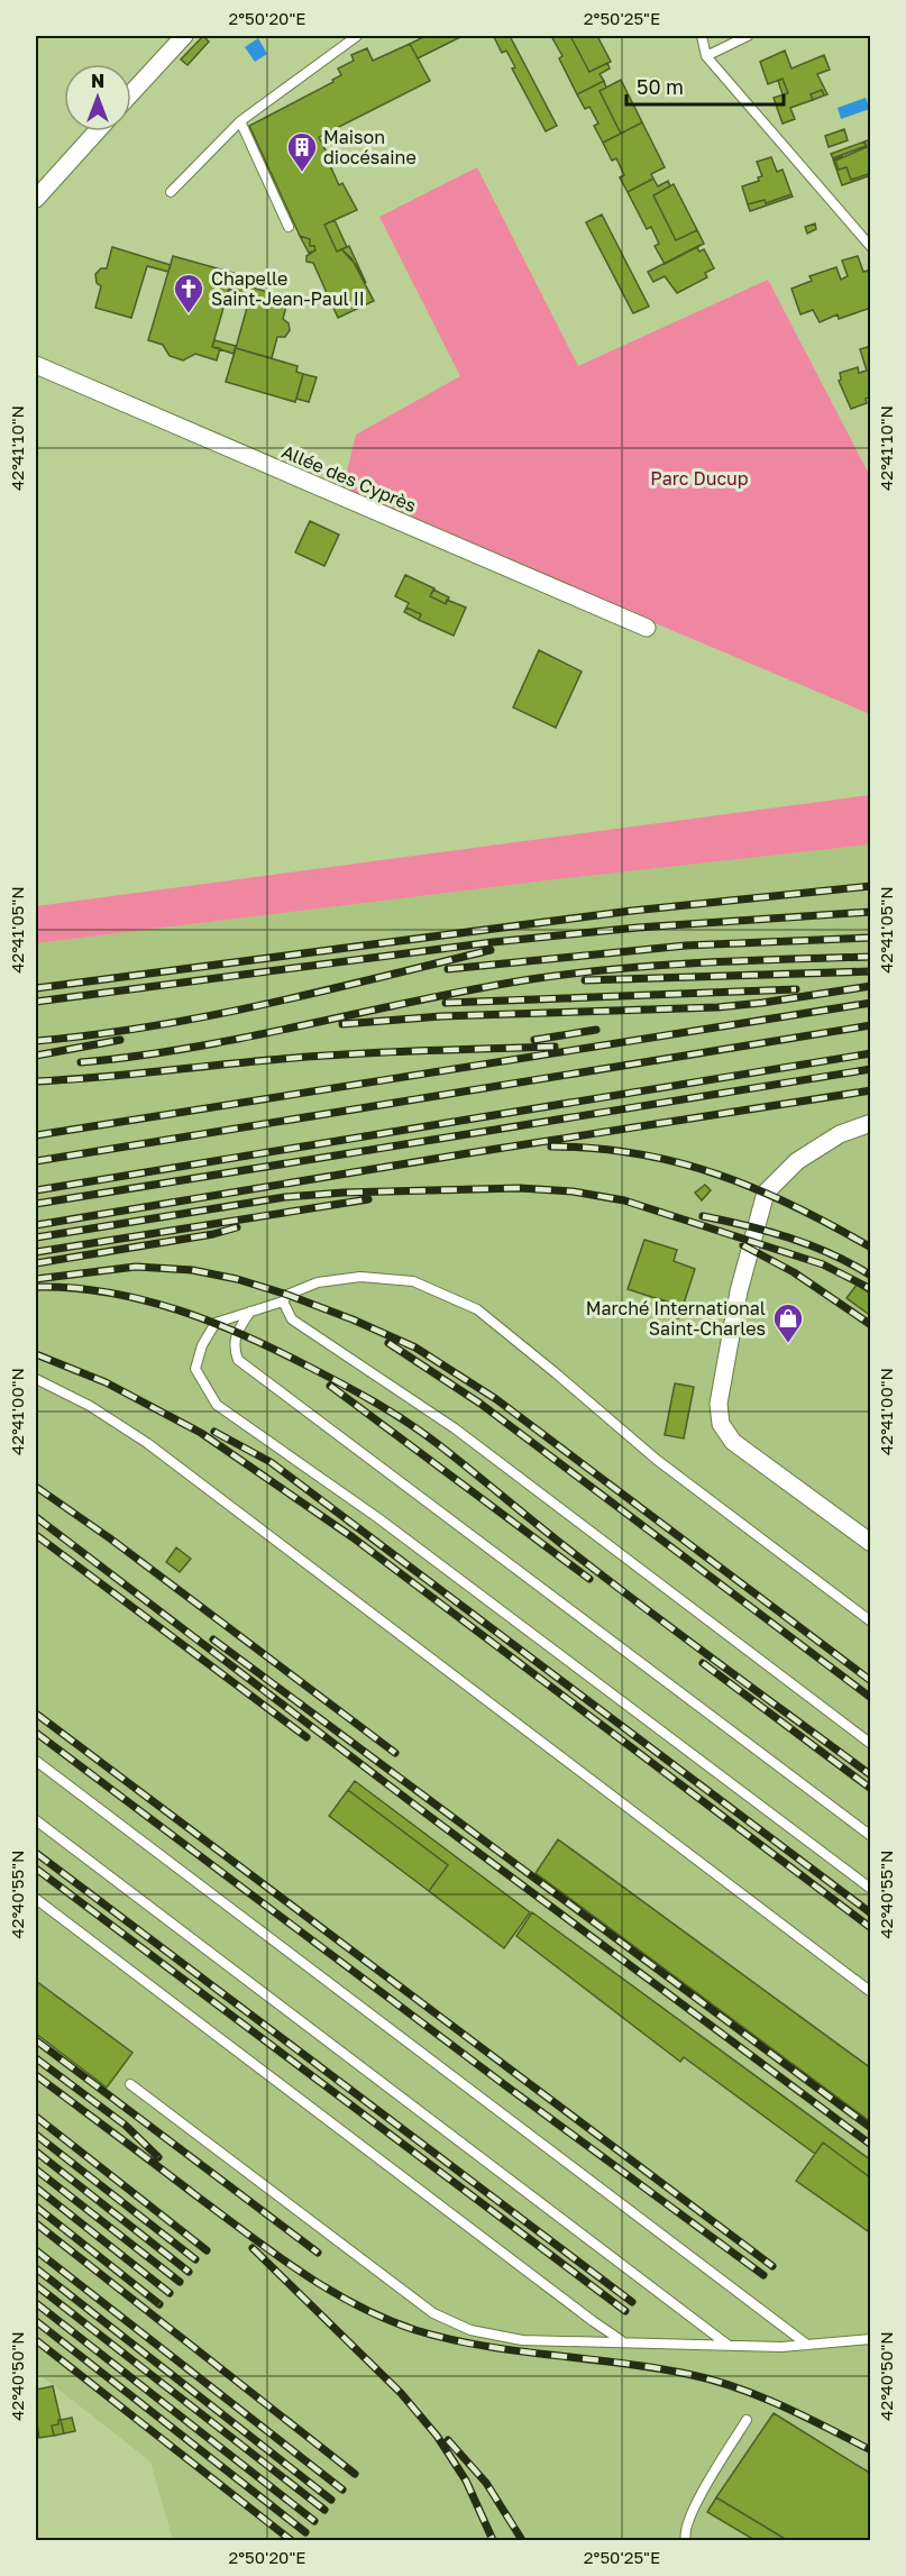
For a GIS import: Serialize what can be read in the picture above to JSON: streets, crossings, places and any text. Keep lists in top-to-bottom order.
{
  "streets": {
    "street": ["Allée des Cyprès"]
  },
  "parks": ["Parc Ducup"],
  "places": {
    "building": ["Maison diocésaine"],
    "church": ["Chapelle Saint-Jean-Paul II"],
    "shop": ["Marché International Saint-Charles"]
  },
  "scale_bar": "50 m",
  "north": "top",
  "coordinates": [
    "2°50'20\"E",
    "2°50'25\"E",
    "42°41'10\"N",
    "42°41'05\"N",
    "42°41'00\"N",
    "42°40'55\"N",
    "42°40'50\"N"
  ]
}
